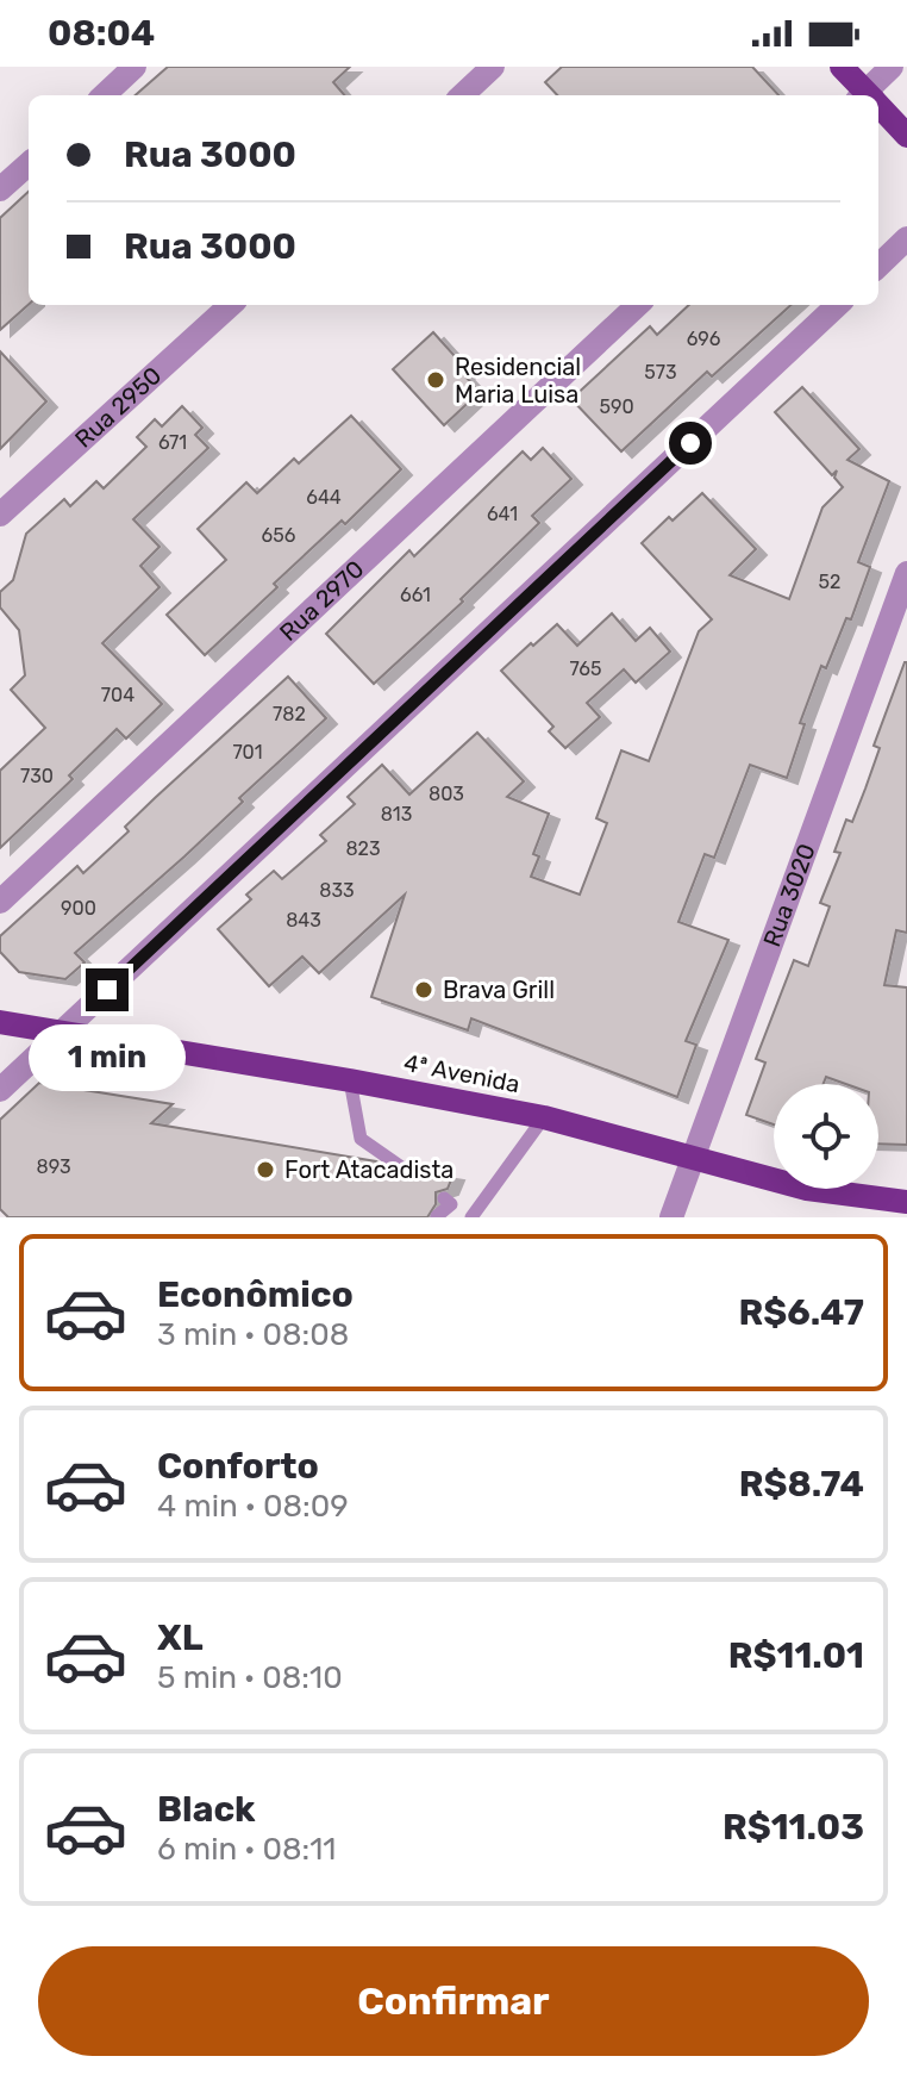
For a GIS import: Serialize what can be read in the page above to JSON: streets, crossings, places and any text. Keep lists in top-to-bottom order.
{
  "streets": {
    "main road": ["4ª Avenida"],
    "street": ["Rua 2950", "Rua 2970", "Rua 3020"]
  },
  "crossings": [
    ["Rua 3020", "4ª Avenida"]
  ],
  "places": ["Residencial Maria Luisa", "Brava Grill", "Fort Atacadista"],
  "house_numbers": [
    "696",
    "573",
    "590",
    "671",
    "644",
    "641",
    "656",
    "52",
    "661",
    "765",
    "704",
    "782",
    "701",
    "730",
    "803",
    "813",
    "823",
    "833",
    "900",
    "843",
    "893"
  ],
  "page": {
    "status": "08:04",
    "banner": ["Rua 3000", "Rua 3000"],
    "bubble": "1 min",
    "list": [
      {
        "name": "Econômico",
        "note": "3 min · 08:08",
        "value": "R$6.47"
      },
      {
        "name": "Conforto",
        "note": "4 min · 08:09",
        "value": "R$8.74"
      },
      {
        "name": "XL",
        "note": "5 min · 08:10",
        "value": "R$11.01"
      },
      {
        "name": "Black",
        "note": "6 min · 08:11",
        "value": "R$11.03"
      }
    ],
    "buttons": "Confirmar"
  }
}
